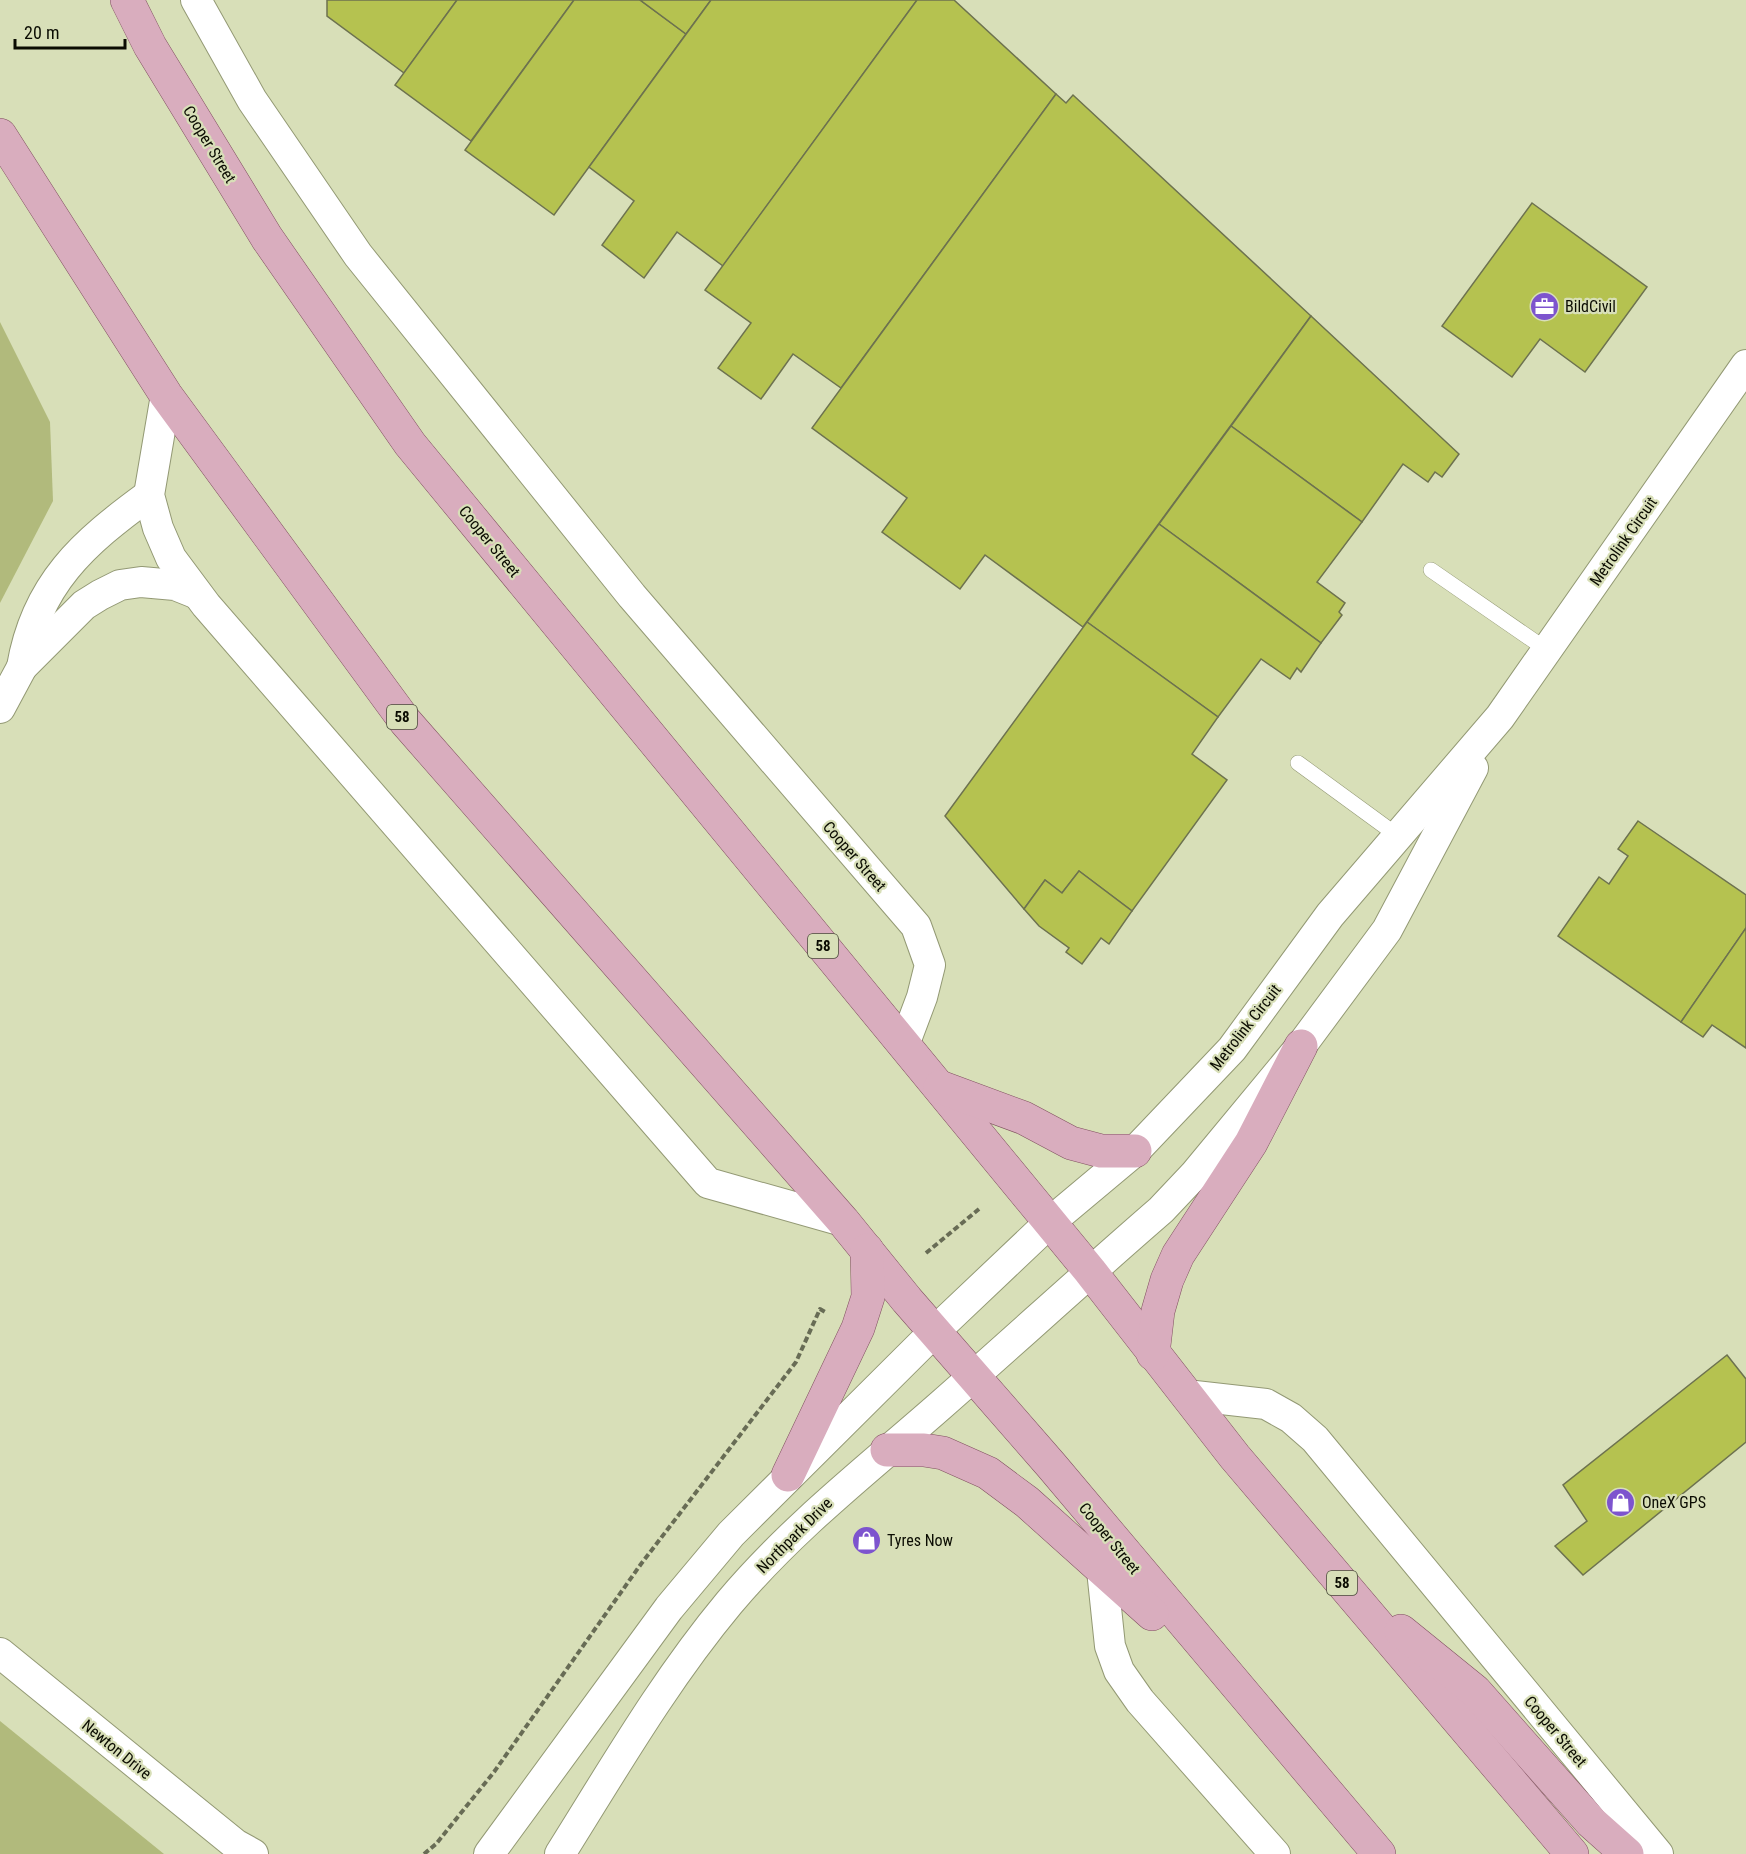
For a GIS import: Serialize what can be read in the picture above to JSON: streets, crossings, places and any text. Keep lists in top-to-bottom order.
{
  "streets": {
    "main road": ["Cooper Street", "58"],
    "street": ["Metrolink Circuit", "Northpark Drive", "Newton Drive"]
  },
  "crossings": [
    ["Cooper Street", "Metrolink Circuit"],
    ["Cooper Street", "Northpark Drive"],
    ["Metrolink Circuit", "Northpark Drive"]
  ],
  "places": {
    "office": ["BildCivil"],
    "shop": ["OneX GPS", "Tyres Now"]
  },
  "scale_bar": "20 m"
}
